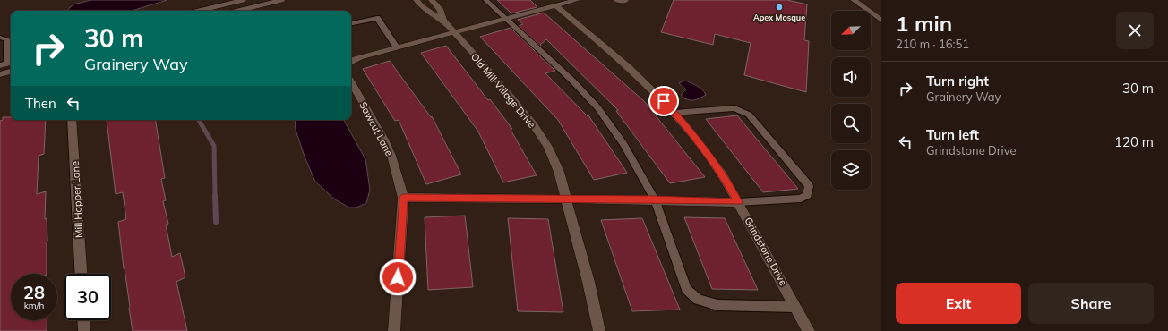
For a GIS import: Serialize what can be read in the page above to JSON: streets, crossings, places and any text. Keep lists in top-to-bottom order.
{
  "streets": {
    "street": [
      "Old Mill Village Drive",
      "Sawcut Lane",
      "Mill Hopper Lane",
      "Grindstone Drive"
    ]
  },
  "places": ["Apex Mosque"],
  "north": "bottom left",
  "page": {
    "heading": ["1 min", "210 m · 16:51"],
    "turn": ["30 m", "Grainery Way"],
    "list": [
      {
        "name": "Turn right",
        "note": "Grainery Way",
        "value": "30 m"
      },
      {
        "name": "Turn left",
        "note": "Grindstone Drive",
        "value": "120 m"
      }
    ],
    "then": "Then",
    "speed": "28 km/h",
    "limit": "30",
    "buttons": ["Exit", "Share"]
  }
}
